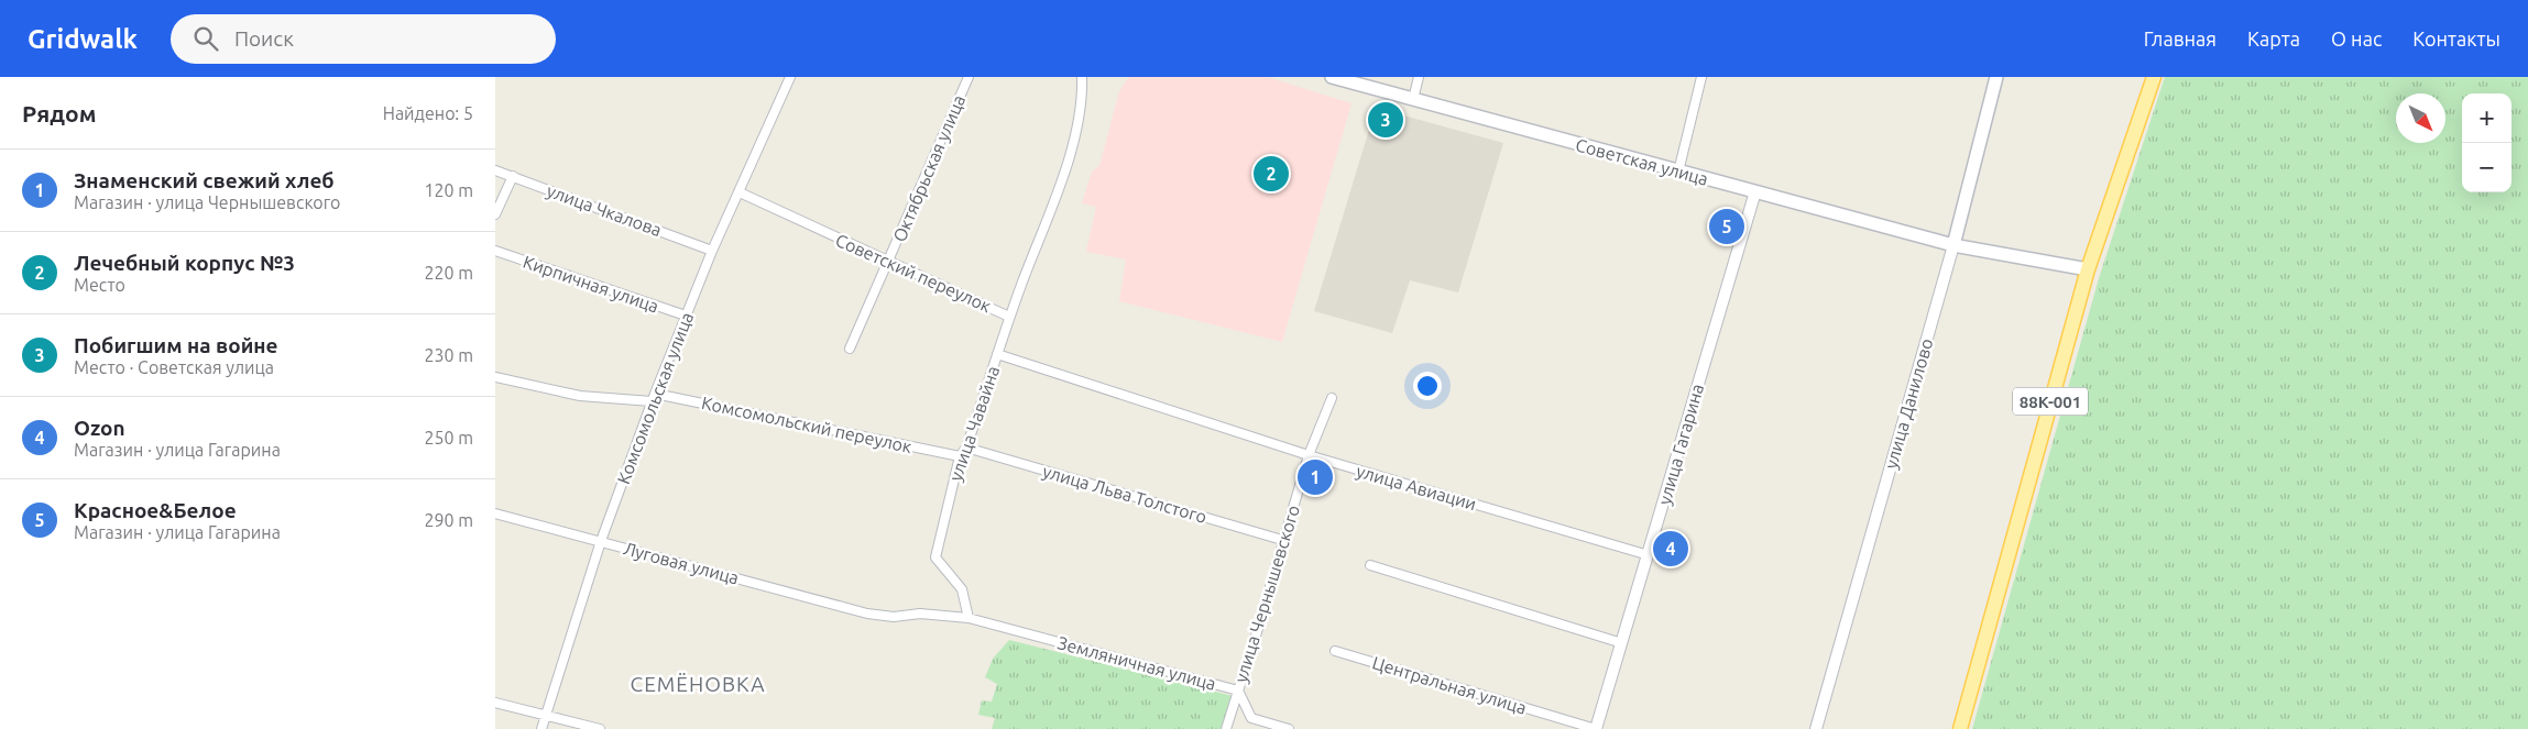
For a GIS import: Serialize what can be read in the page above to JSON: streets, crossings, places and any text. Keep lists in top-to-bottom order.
{
  "streets": {
    "main road": ["Советская улица", "88К-001", "улица Данилово"],
    "street": [
      "Октябрьская улица",
      "улица Чкалова",
      "Советский переулок",
      "Кирпичная улица",
      "Комсомольская улица",
      "улица Чавайна",
      "Комсомольский переулок",
      "улица Гагарина",
      "улица Авиации",
      "улица Льва Толстого",
      "Луговая улица",
      "улица Чернышевского",
      "Земляничная улица",
      "Центральная улица"
    ]
  },
  "crossings": [
    ["Советская улица", "88К-001"],
    ["Советская улица", "улица Данилово"],
    ["Советская улица", "улица Гагарина"],
    ["Октябрьская улица", "Советский переулок"],
    ["улица Чкалова", "Комсомольская улица"],
    ["Советский переулок", "Комсомольская улица"],
    ["Советский переулок", "улица Чавайна"],
    ["Кирпичная улица", "Комсомольская улица"],
    ["Комсомольская улица", "Комсомольский переулок"],
    ["Комсомольская улица", "Луговая улица"],
    ["улица Чавайна", "Комсомольский переулок"],
    ["улица Чавайна", "улица Авиации"],
    ["улица Чавайна", "улица Льва Толстого"],
    ["улица Чавайна", "Луговая улица"],
    ["улица Чавайна", "Земляничная улица"],
    ["улица Гагарина", "улица Авиации"],
    ["улица Гагарина", "Центральная улица"],
    ["улица Авиации", "улица Чернышевского"],
    ["улица Льва Толстого", "улица Чернышевского"],
    ["Луговая улица", "Земляничная улица"],
    ["улица Чернышевского", "Земляничная улица"]
  ],
  "districts": ["СЕМЁНОВКА"],
  "north": "bottom right",
  "page": {
    "header": "Gridwalk",
    "search": "Поиск",
    "nav": [
      "Главная",
      "Карта",
      "О нас",
      "Контакты"
    ],
    "heading": ["Рядом", "Найдено: 5"],
    "map_buttons": ["+", "−"],
    "pins": [
      "3",
      "2",
      "5",
      "1",
      "4"
    ],
    "list": [
      {
        "mark": "1",
        "name": "Знаменский свежий хлеб",
        "note": "Магазин · улица Чернышевского",
        "value": "120 m"
      },
      {
        "mark": "2",
        "name": "Лечебный корпус №3",
        "note": "Место",
        "value": "220 m"
      },
      {
        "mark": "3",
        "name": "Побигшим на войне",
        "note": "Место · Советская улица",
        "value": "230 m"
      },
      {
        "mark": "4",
        "name": "Ozon",
        "note": "Магазин · улица Гагарина",
        "value": "250 m"
      },
      {
        "mark": "5",
        "name": "Красное&Белое",
        "note": "Магазин · улица Гагарина",
        "value": "290 m"
      }
    ]
  }
}
